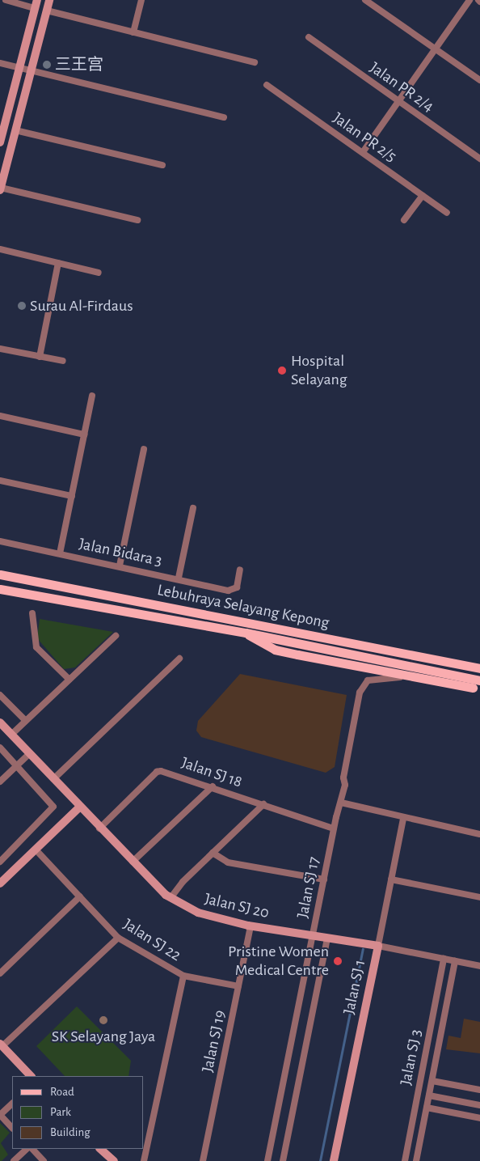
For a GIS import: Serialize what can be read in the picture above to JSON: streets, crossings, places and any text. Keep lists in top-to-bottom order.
{
  "streets": {
    "main road": ["Lebuhraya Selayang Kepong"],
    "street": [
      "Jalan PR 2/4",
      "Jalan PR 2/5",
      "Jalan Bidara 3",
      "Jalan SJ 18",
      "Jalan SJ 17",
      "Jalan SJ 20",
      "Jalan SJ 22",
      "Jalan SJ 1",
      "Jalan SJ 19",
      "Jalan SJ 3"
    ]
  },
  "crossings": [
    ["Lebuhraya Selayang Kepong", "Jalan SJ 17"],
    ["Jalan SJ 18", "Jalan SJ 17"],
    ["Jalan SJ 18", "Jalan SJ 20"],
    ["Jalan SJ 17", "Jalan SJ 20"],
    ["Jalan SJ 20", "Jalan SJ 1"],
    ["Jalan SJ 20", "Jalan SJ 19"],
    ["Jalan SJ 22", "Jalan SJ 19"]
  ],
  "places": [
    "三王宫",
    "Surau Al-Firdaus",
    "Hospital Selayang",
    "Pristine Women Medical Centre",
    "SK Selayang Jaya"
  ],
  "legend": ["Road", "Park", "Building"]
}
